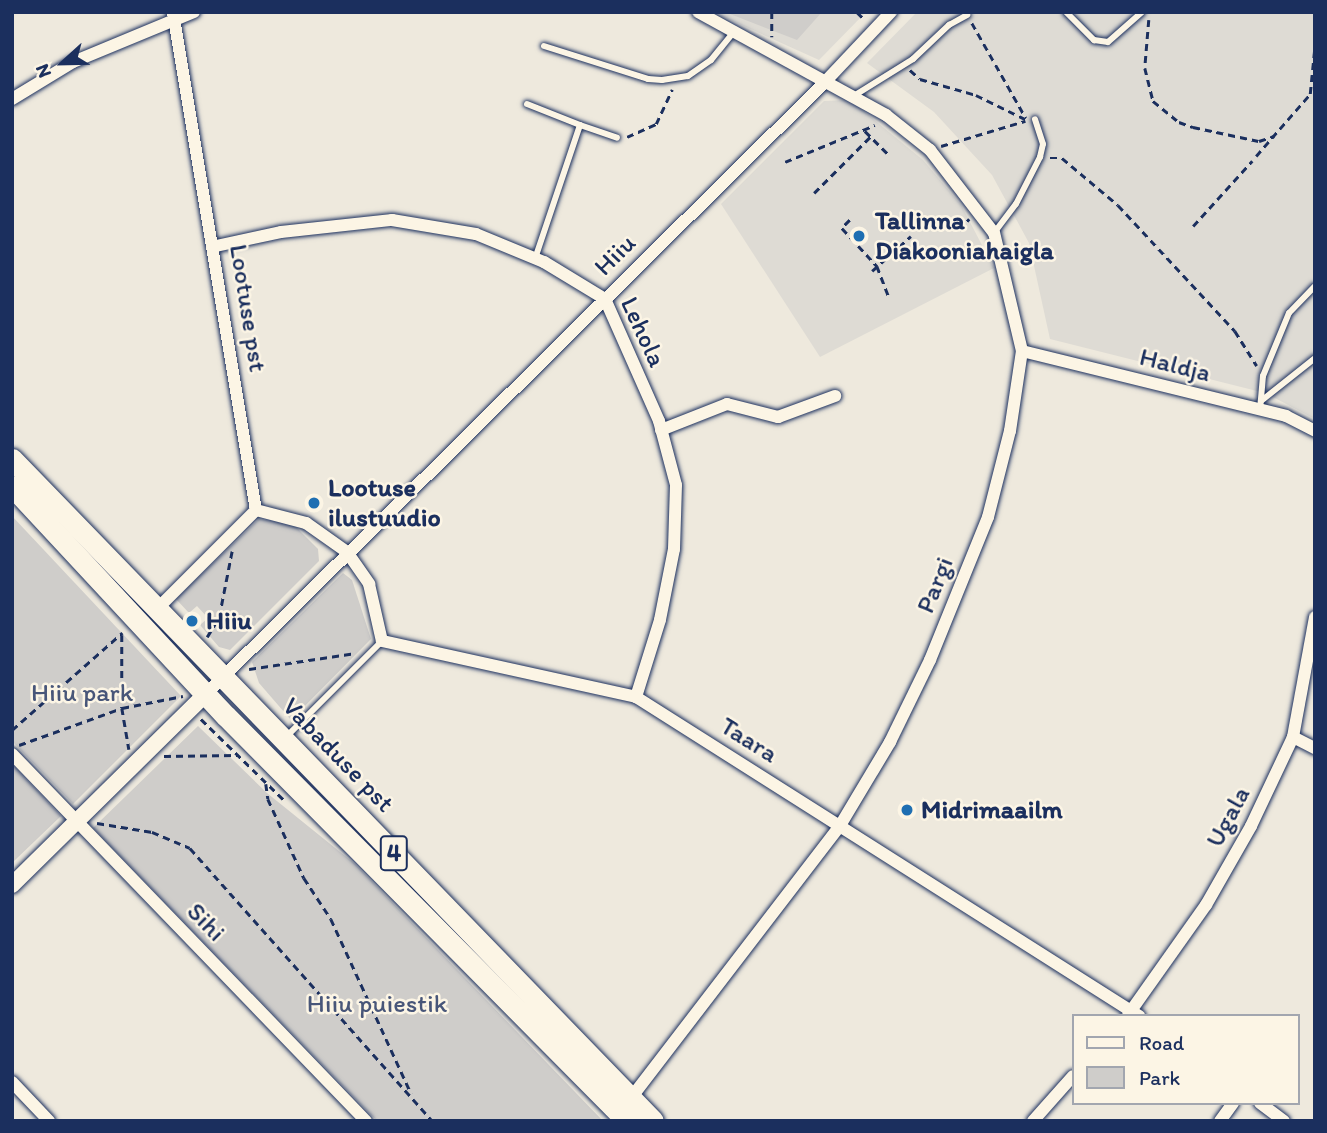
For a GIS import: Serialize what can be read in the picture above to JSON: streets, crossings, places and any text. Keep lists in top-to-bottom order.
{
  "streets": {
    "highway": ["Vabaduse pst", "4"],
    "street": [
      "Hiiu",
      "Lootuse pst",
      "Lehola",
      "Haldja",
      "Pargi",
      "Taara",
      "Ugala",
      "Sihi"
    ]
  },
  "crossings": [
    ["Hiiu", "Lehola"],
    ["Hiiu", "Pargi"],
    ["Hiiu", "Vabaduse pst"],
    ["Hiiu", "Sihi"],
    ["Lootuse pst", "Lehola"],
    ["Lehola", "Taara"],
    ["Haldja", "Pargi"],
    ["Pargi", "Taara"],
    ["Pargi", "Vabaduse pst"],
    ["Taara", "Ugala"]
  ],
  "parks": ["Hiiu park", "Hiiu puiestik"],
  "places": [
    "Tallinna Diakooniahaigla",
    "Lootuse ilustuudio",
    "Hiiu",
    "Midrimaailm"
  ],
  "legend": ["Road", "Park"],
  "north": "left"
}
